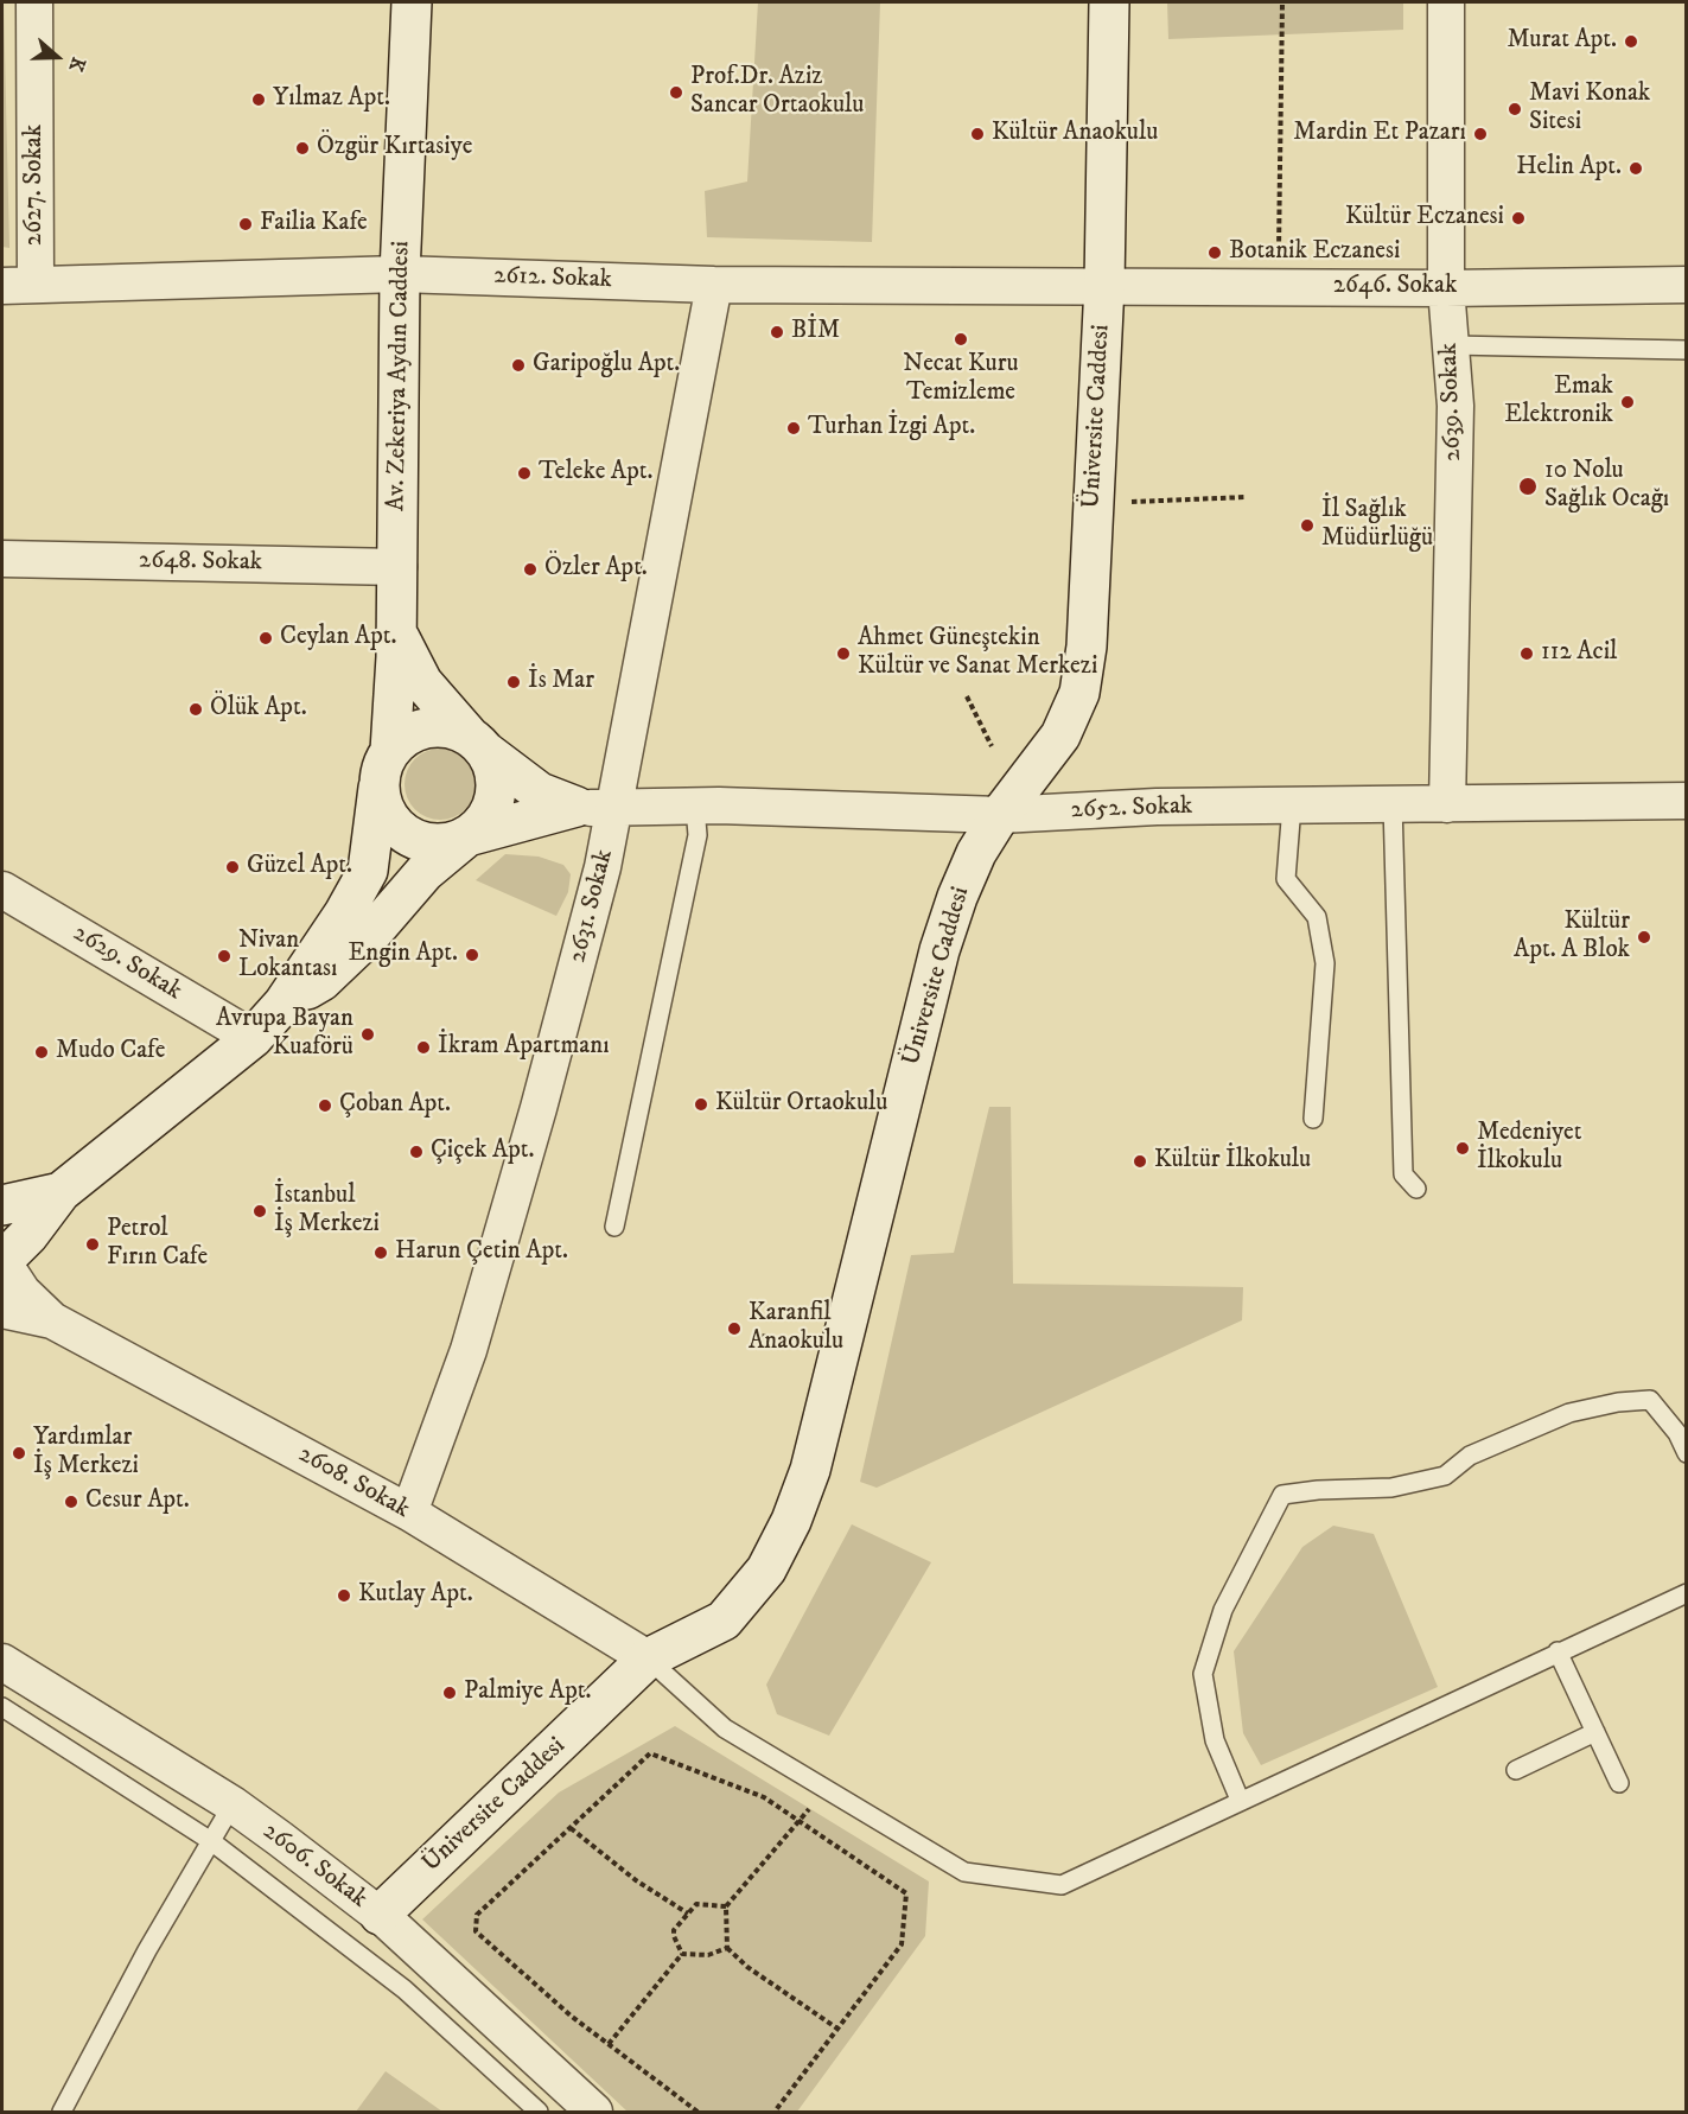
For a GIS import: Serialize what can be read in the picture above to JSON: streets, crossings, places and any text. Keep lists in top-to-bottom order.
{
  "streets": {
    "street": [
      "2627. Sokak",
      "2612. Sokak",
      "2646. Sokak",
      "Av. Zekeriya Aydın Caddesi",
      "2639. Sokak",
      "Üniversite Caddesi",
      "2648. Sokak",
      "2652. Sokak",
      "2631. Sokak",
      "2629. Sokak",
      "2608. Sokak",
      "2606. Sokak"
    ]
  },
  "crossings": [
    ["2627. Sokak", "2612. Sokak"],
    ["2612. Sokak", "2646. Sokak"],
    ["2612. Sokak", "Av. Zekeriya Aydın Caddesi"],
    ["2612. Sokak", "Üniversite Caddesi"],
    ["2612. Sokak", "2631. Sokak"],
    ["2646. Sokak", "2639. Sokak"],
    ["2646. Sokak", "Üniversite Caddesi"],
    ["Av. Zekeriya Aydın Caddesi", "2648. Sokak"],
    ["2639. Sokak", "2652. Sokak"],
    ["Üniversite Caddesi", "2652. Sokak"],
    ["Üniversite Caddesi", "2608. Sokak"],
    ["Üniversite Caddesi", "2606. Sokak"],
    ["2652. Sokak", "2631. Sokak"],
    ["2631. Sokak", "2608. Sokak"]
  ],
  "places": [
    "Murat Apt.",
    "Prof.Dr. Aziz Sancar Ortaokulu",
    "Yılmaz Apt.",
    "Mavi Konak Sitesi",
    "Kültür Anaokulu",
    "Mardin Et Pazarı",
    "Özgür Kırtasiye",
    "Helin Apt.",
    "Kültür Eczanesi",
    "Failia Kafe",
    "Botanik Eczanesi",
    "BİM",
    "Necat Kuru Temizleme",
    "Garipoğlu Apt.",
    "Emak Elektronik",
    "Turhan İzgi Apt.",
    "Teleke Apt.",
    "10 Nolu Sağlık Ocağı",
    "İl Sağlık Müdürlüğü",
    "Özler Apt.",
    "Ceylan Apt.",
    "Ahmet Güneştekin Kültür ve Sanat Merkezi",
    "112 Acil",
    "İs Mar",
    "Ölük Apt.",
    "Güzel Apt.",
    "Kültür Apt. A Blok",
    "Engin Apt.",
    "Nivan Lokantası",
    "Avrupa Bayan Kuaförü",
    "İkram Apartmanı",
    "Mudo Cafe",
    "Kültür Ortaokulu",
    "Çoban Apt.",
    "Medeniyet İlkokulu",
    "Çiçek Apt.",
    "Kültür İlkokulu",
    "İstanbul İş Merkezi",
    "Petrol Fırın Cafe",
    "Harun Çetin Apt.",
    "Karanfil Anaokulu",
    "Yardımlar İş Merkezi",
    "Cesur Apt.",
    "Kutlay Apt.",
    "Palmiye Apt."
  ],
  "north": "right"
}
